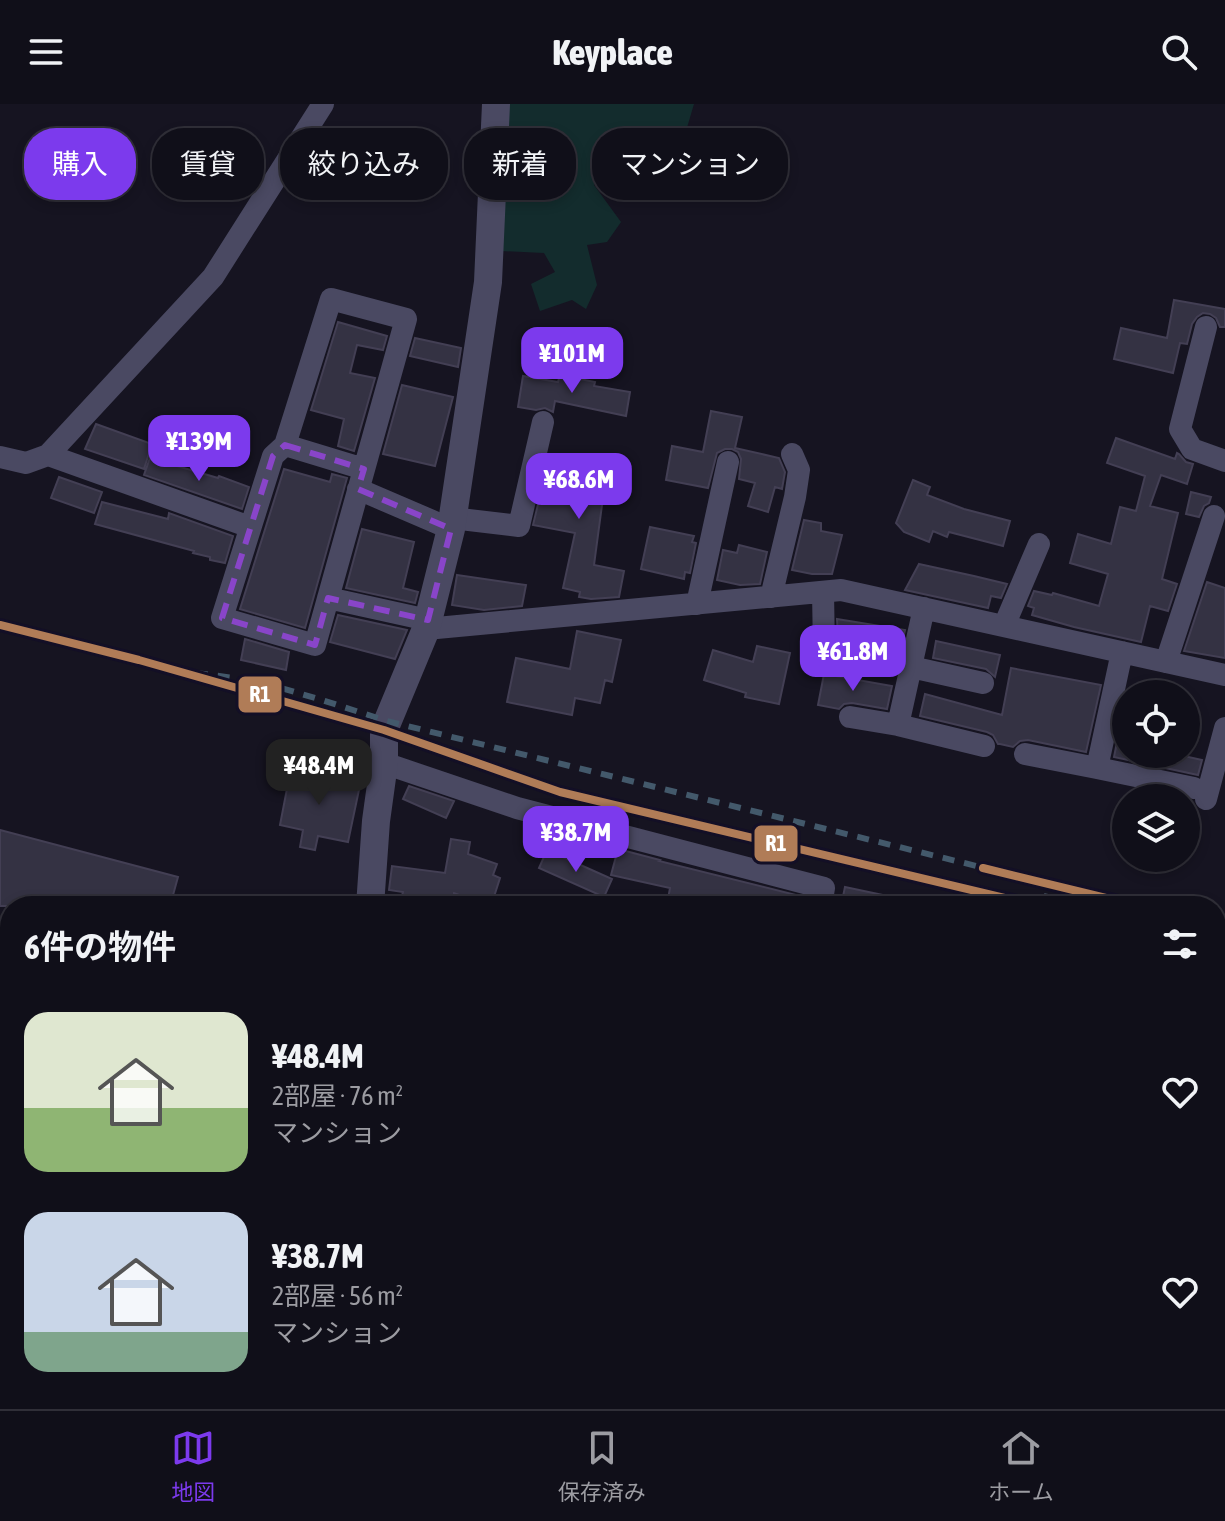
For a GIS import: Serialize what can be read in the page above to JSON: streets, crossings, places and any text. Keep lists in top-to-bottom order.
{
  "lines": ["transit line R1"],
  "page": {
    "header": "Keyplace",
    "chip": [
      "購入",
      "賃貸",
      "絞り込み",
      "新着",
      "マンション"
    ],
    "price": [
      "¥101M",
      "¥139M",
      "¥68.6M",
      "¥61.8M",
      "¥48.4M",
      "¥38.7M"
    ],
    "heading": "6件の物件",
    "list": [
      {
        "name": "¥48.4M",
        "note": "2部屋 · 76 m² · マンション"
      },
      {
        "name": "¥38.7M",
        "note": "2部屋 · 56 m² · マンション"
      }
    ],
    "tabs": ["地図", "保存済み", "ホーム"]
  }
}
